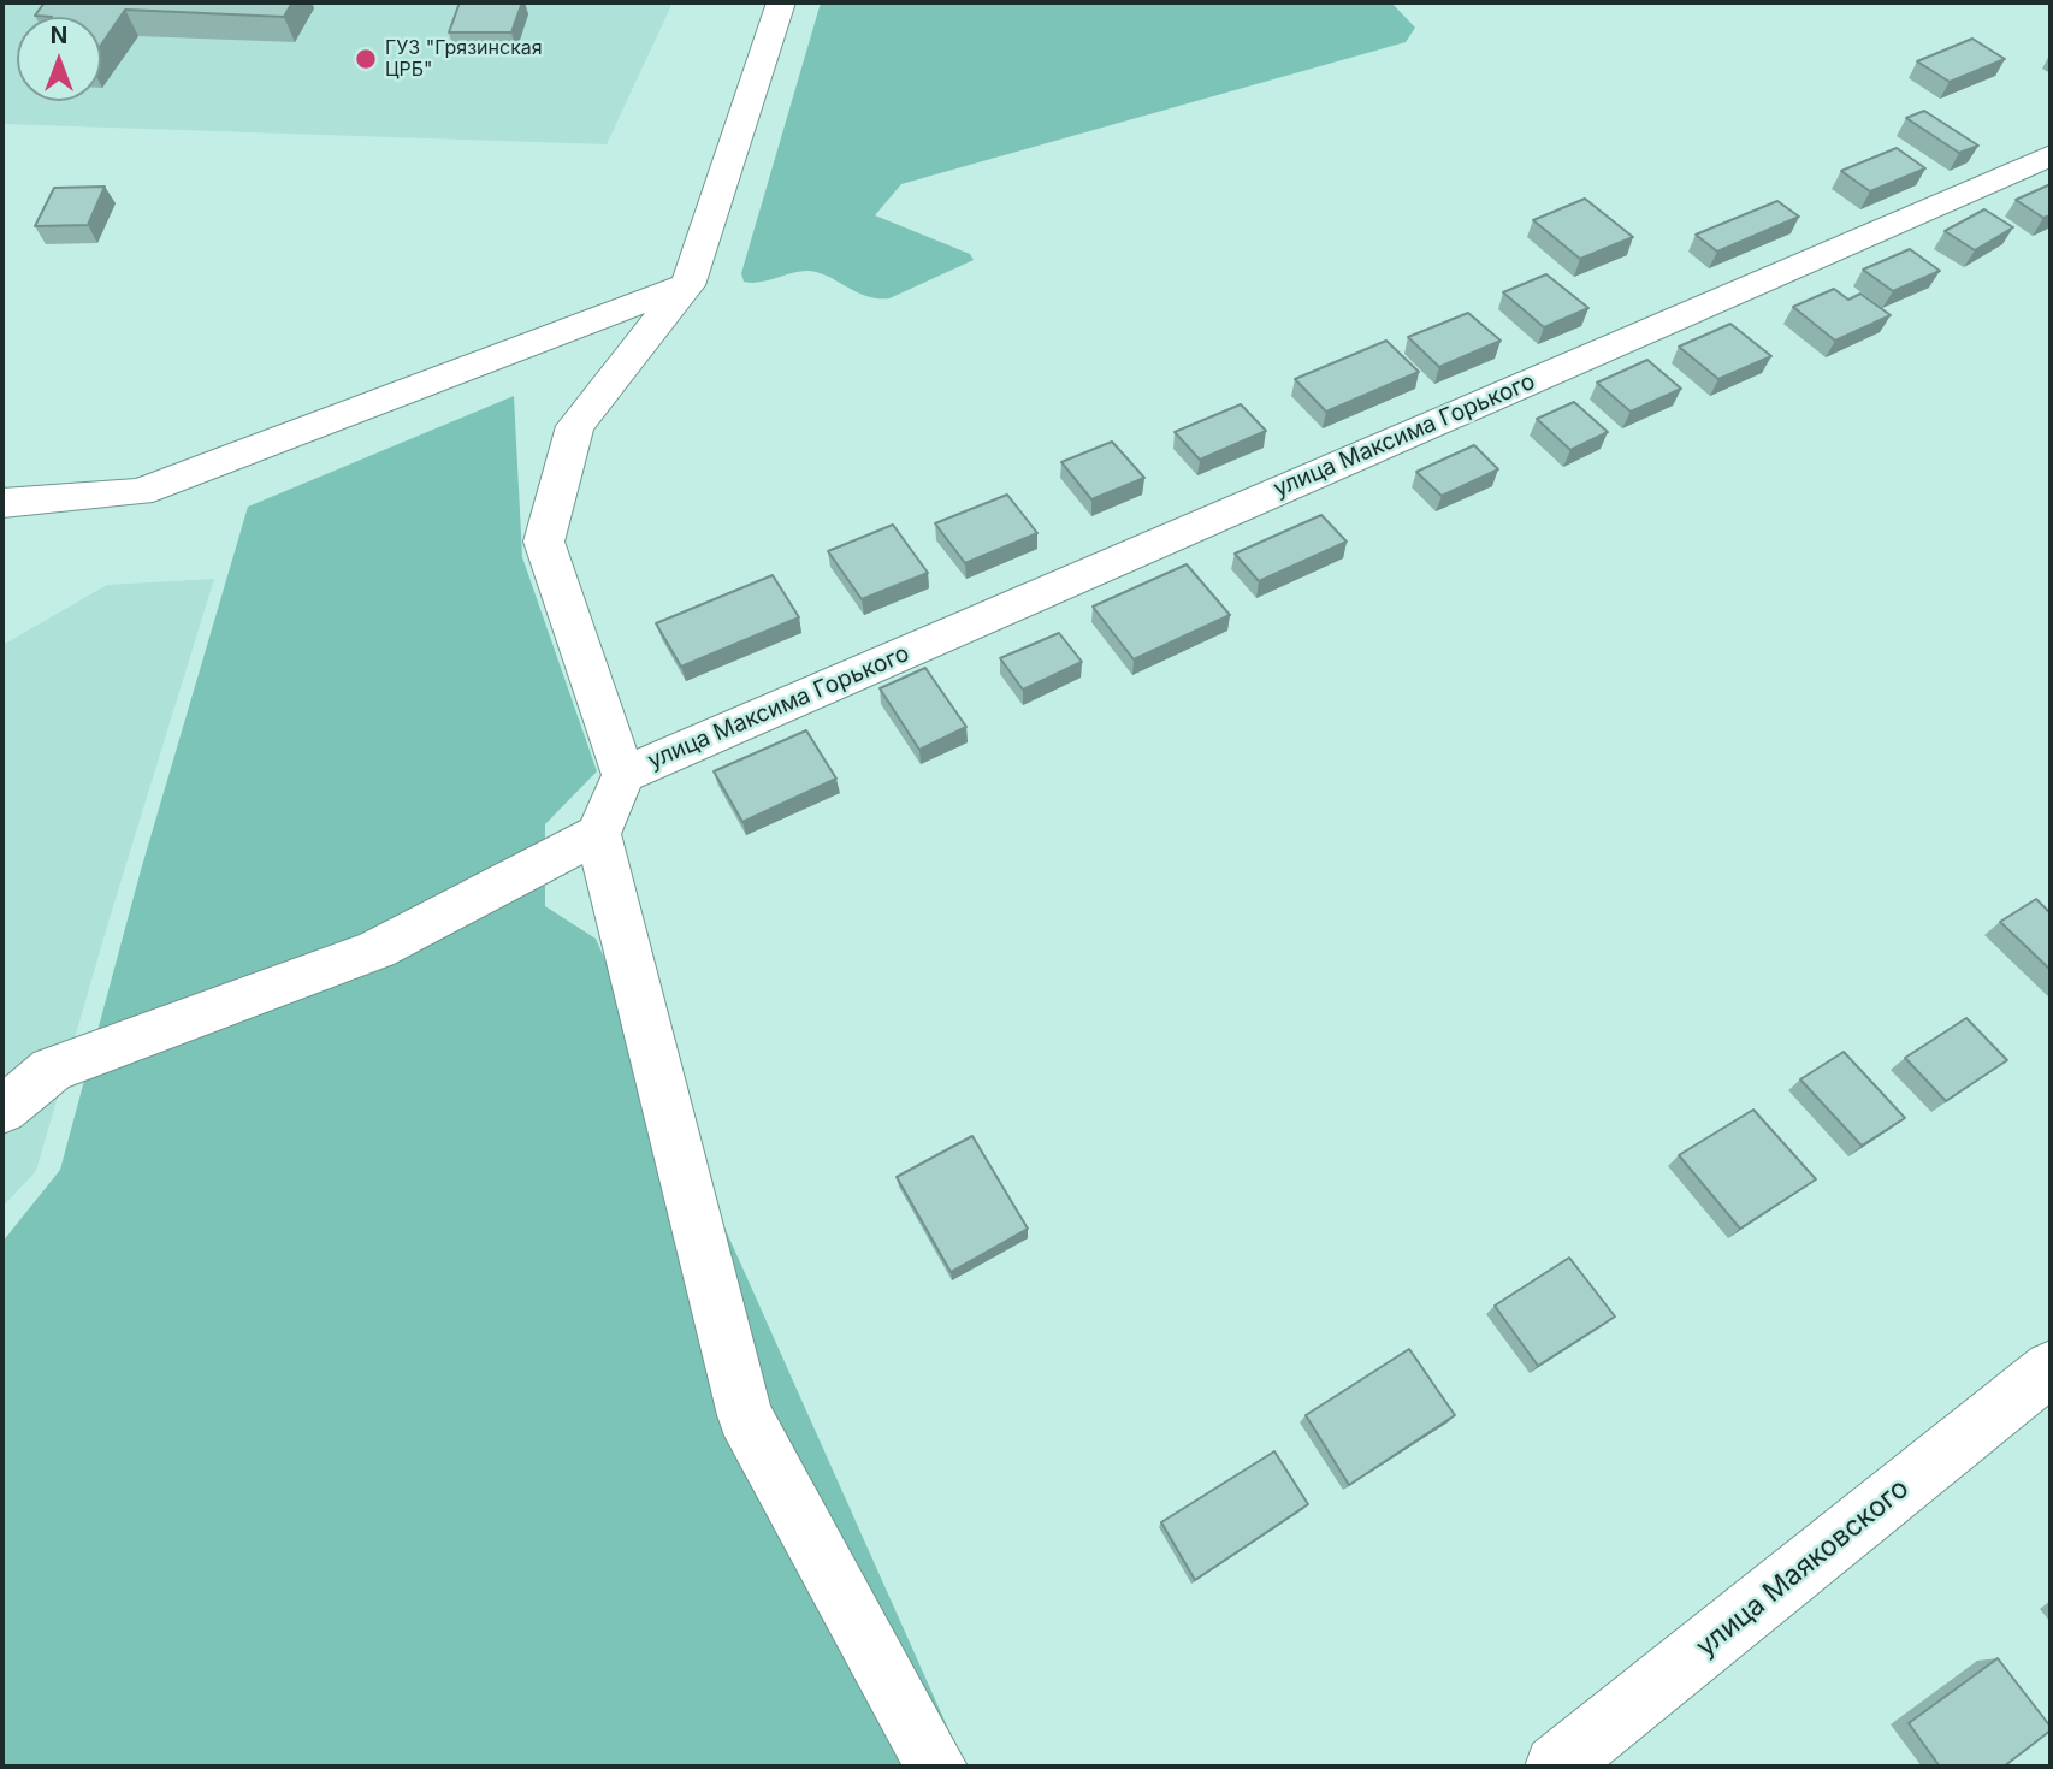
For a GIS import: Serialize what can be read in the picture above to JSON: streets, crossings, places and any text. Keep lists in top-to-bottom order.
{
  "streets": {
    "street": ["улица Максима Горького", "улица Маяковского"]
  },
  "places": ["ГУЗ \"Грязинская ЦРБ\""],
  "north": "top"
}
